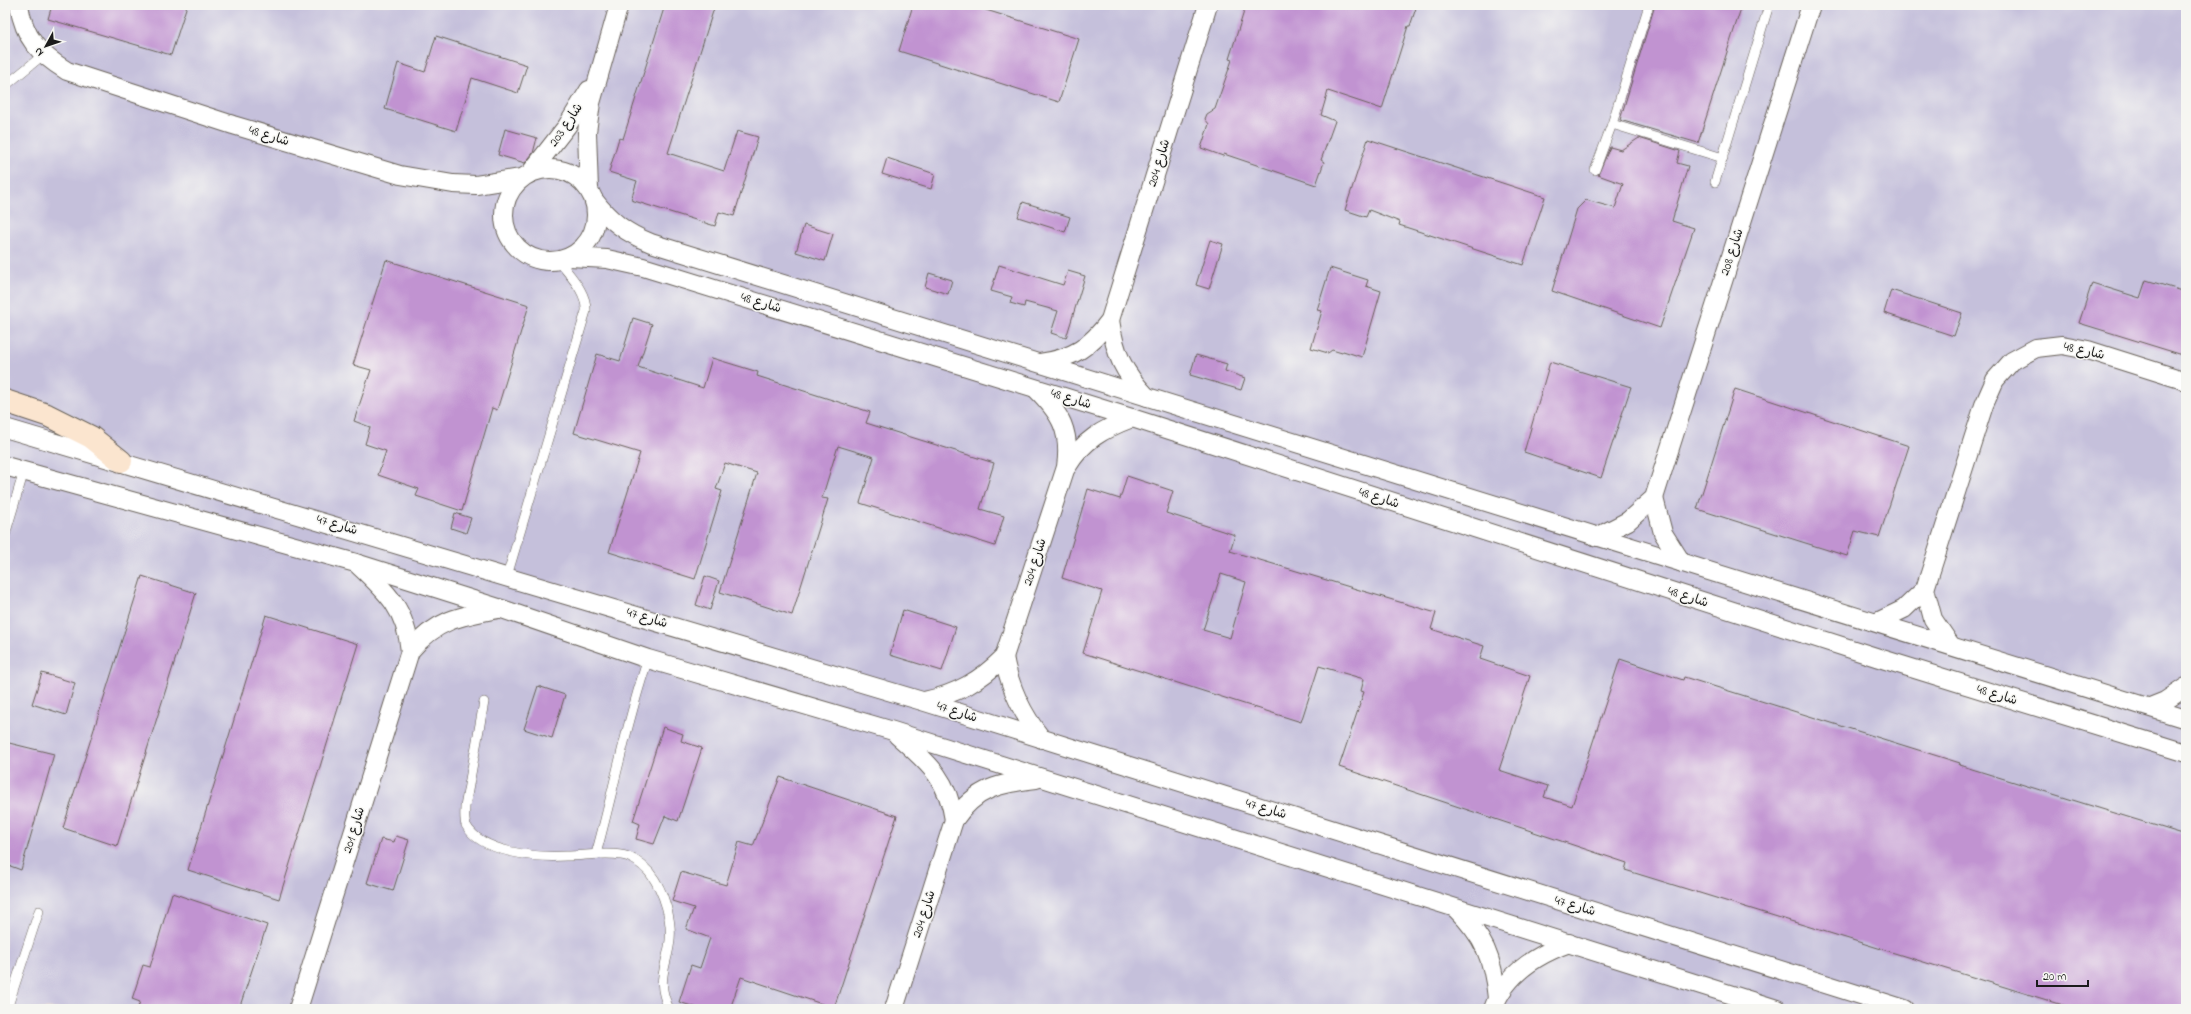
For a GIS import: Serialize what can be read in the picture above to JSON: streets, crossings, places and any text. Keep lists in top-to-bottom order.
{
  "streets": {
    "street": [
      "شارع 203",
      "شارع 48",
      "شارع 204",
      "شارع 208",
      "شارع 47",
      "شارع 201"
    ]
  },
  "crossings": [
    ["شارع 203", "شارع 48"],
    ["شارع 48", "شارع 204"],
    ["شارع 204", "شارع 47"]
  ],
  "scale_bar": "20 m",
  "north": "bottom left"
}
